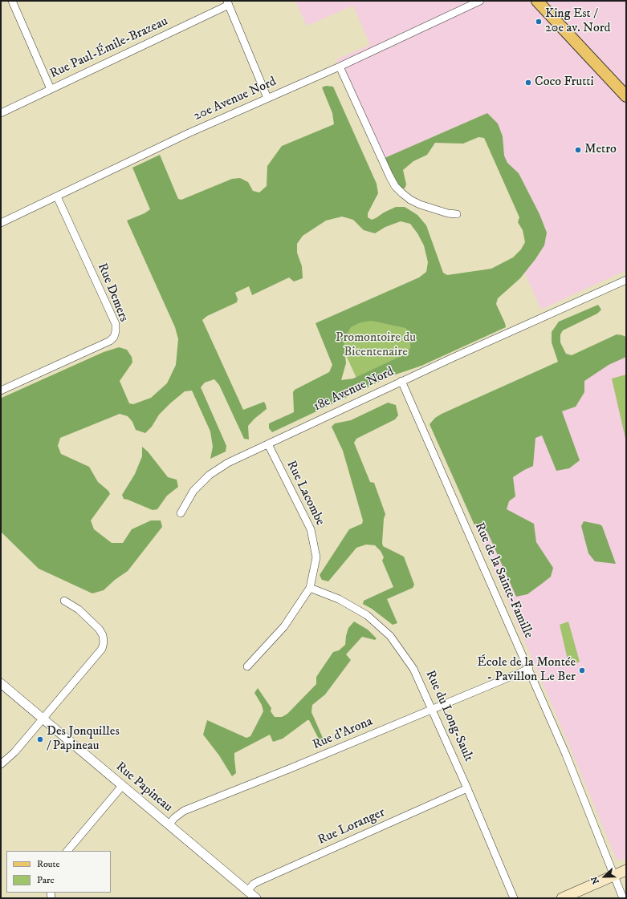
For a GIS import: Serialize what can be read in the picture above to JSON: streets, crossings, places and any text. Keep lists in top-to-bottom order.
{
  "streets": {
    "street": [
      "Rue Paul-Émile-Brazeau",
      "20e Avenue Nord",
      "Rue Demers",
      "18e Avenue Nord",
      "Rue Lacombe",
      "Rue de la Sainte-Famille",
      "Rue du Long-Sault",
      "Rue d'Arona",
      "Rue Papineau",
      "Rue Loranger"
    ]
  },
  "crossings": [
    ["20e Avenue Nord", "Rue Demers"],
    ["18e Avenue Nord", "Rue Lacombe"],
    ["18e Avenue Nord", "Rue de la Sainte-Famille"],
    ["Rue Lacombe", "Rue du Long-Sault"],
    ["Rue de la Sainte-Famille", "Rue d'Arona"],
    ["Rue du Long-Sault", "Rue d'Arona"],
    ["Rue du Long-Sault", "Rue Loranger"],
    ["Rue d'Arona", "Rue Papineau"],
    ["Rue Papineau", "Rue Loranger"]
  ],
  "parks": ["Promontoire du Bicentenaire"],
  "places": [
    "King Est / 20e av. Nord",
    "Coco Frutti",
    "Metro",
    "École de la Montée - Pavillon Le Ber",
    "Des Jonquilles / Papineau"
  ],
  "legend": ["Route", "Parc"],
  "north": "left"
}
